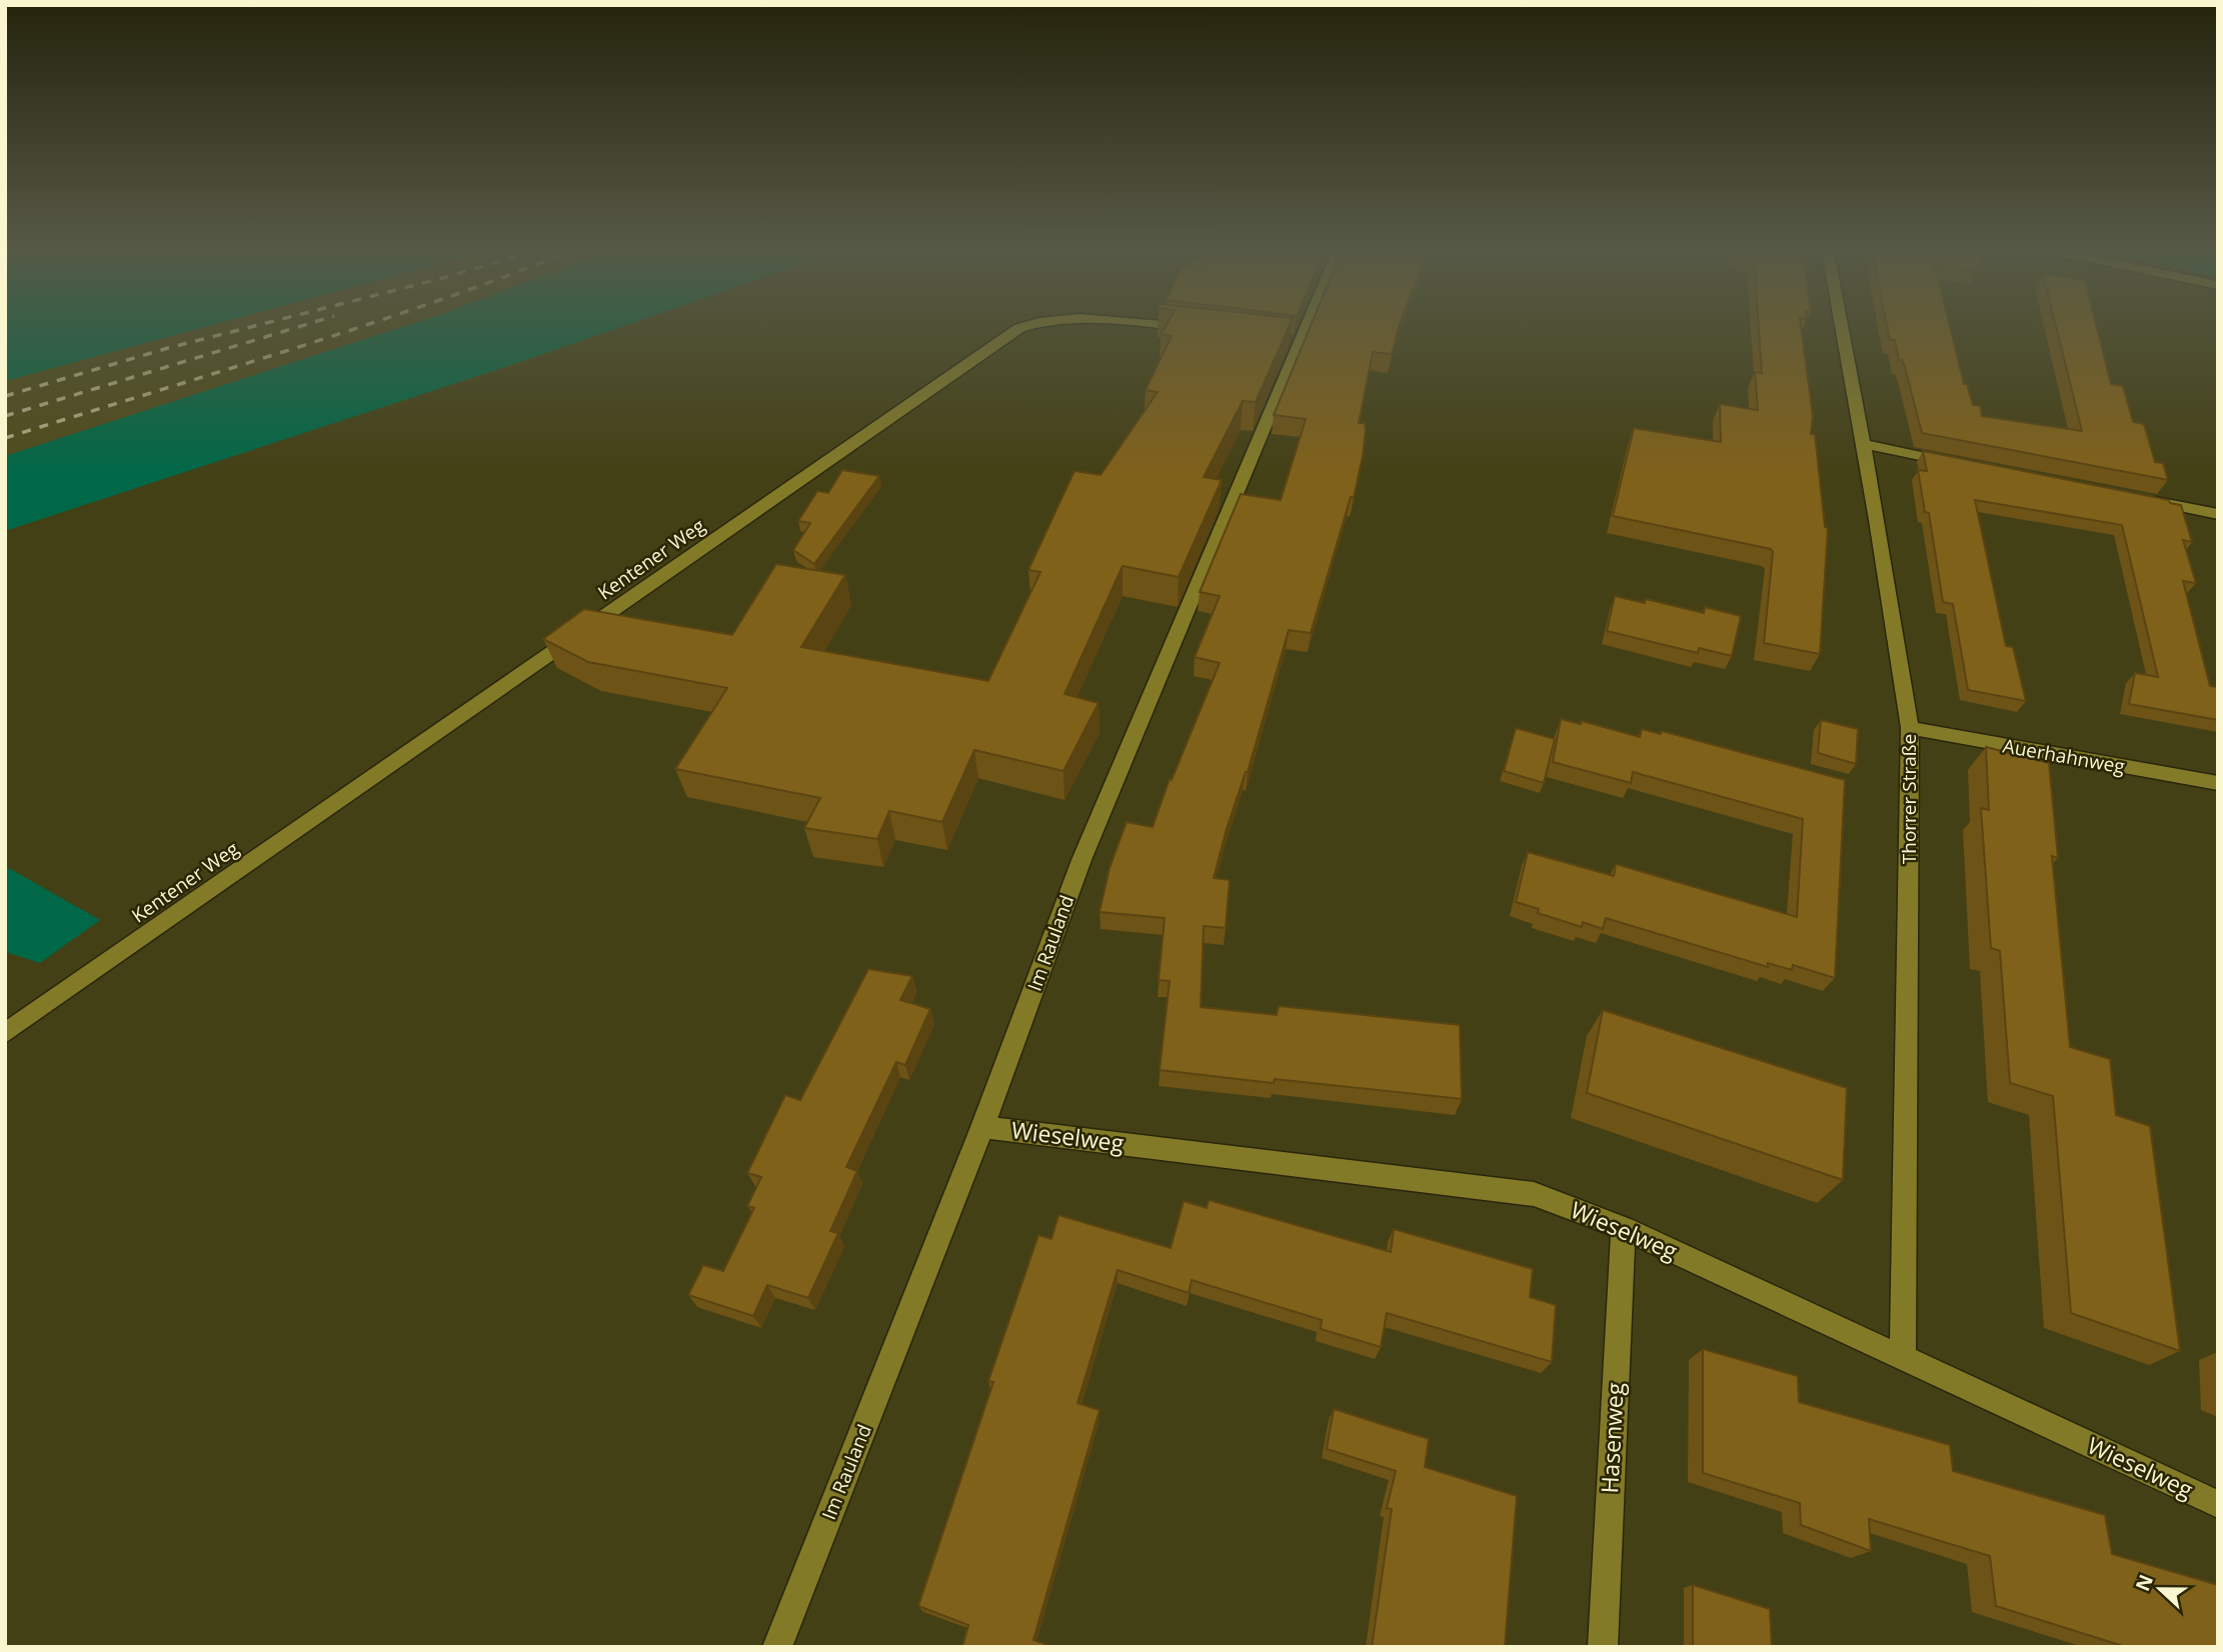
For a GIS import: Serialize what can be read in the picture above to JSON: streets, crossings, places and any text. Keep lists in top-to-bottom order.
{
  "streets": {
    "street": [
      "Kentener Weg",
      "Auerhahnweg",
      "Thorrer Straße",
      "Im Rauland",
      "Wieselweg",
      "Hasenweg"
    ]
  },
  "crossings": [
    ["Auerhahnweg", "Thorrer Straße"],
    ["Thorrer Straße", "Wieselweg"],
    ["Im Rauland", "Wieselweg"],
    ["Wieselweg", "Hasenweg"]
  ],
  "north": "left"
}
